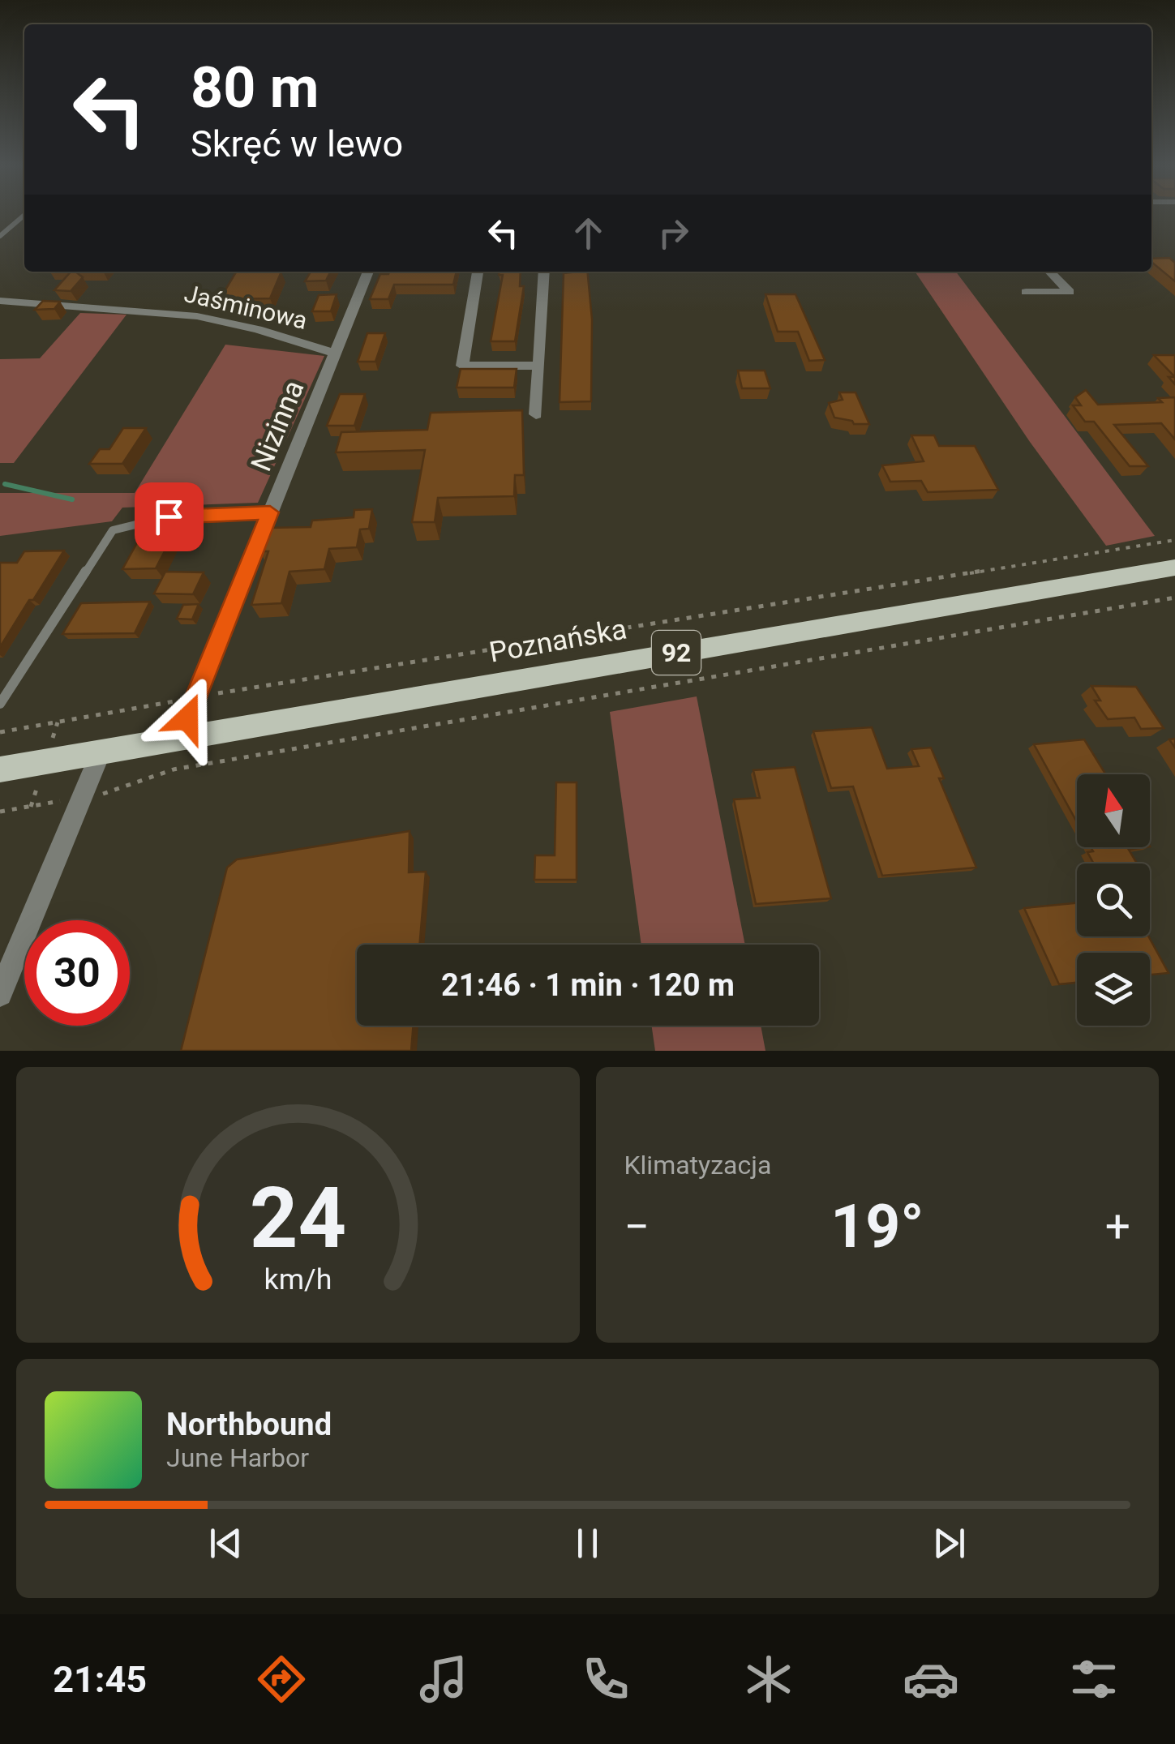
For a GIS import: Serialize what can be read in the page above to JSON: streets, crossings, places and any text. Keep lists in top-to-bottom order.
{
  "streets": {
    "main road": ["Poznańska", "92"],
    "street": ["Jaśminowa", "Nizinna"]
  },
  "crossings": [
    ["Jaśminowa", "Nizinna"],
    ["Nizinna", "Poznańska"]
  ],
  "north": "top",
  "page": {
    "turn": ["80 m", "Skręć w lewo"],
    "limit": "30",
    "trip": "21:46 · 1 min · 120 m",
    "tile": "Klimatyzacja",
    "heat": ["−", "19°", "+"],
    "song": ["Northbound", "June Harbor"],
    "tabs": "21:45",
    "gauge": ["24", "km/h"]
  }
}
